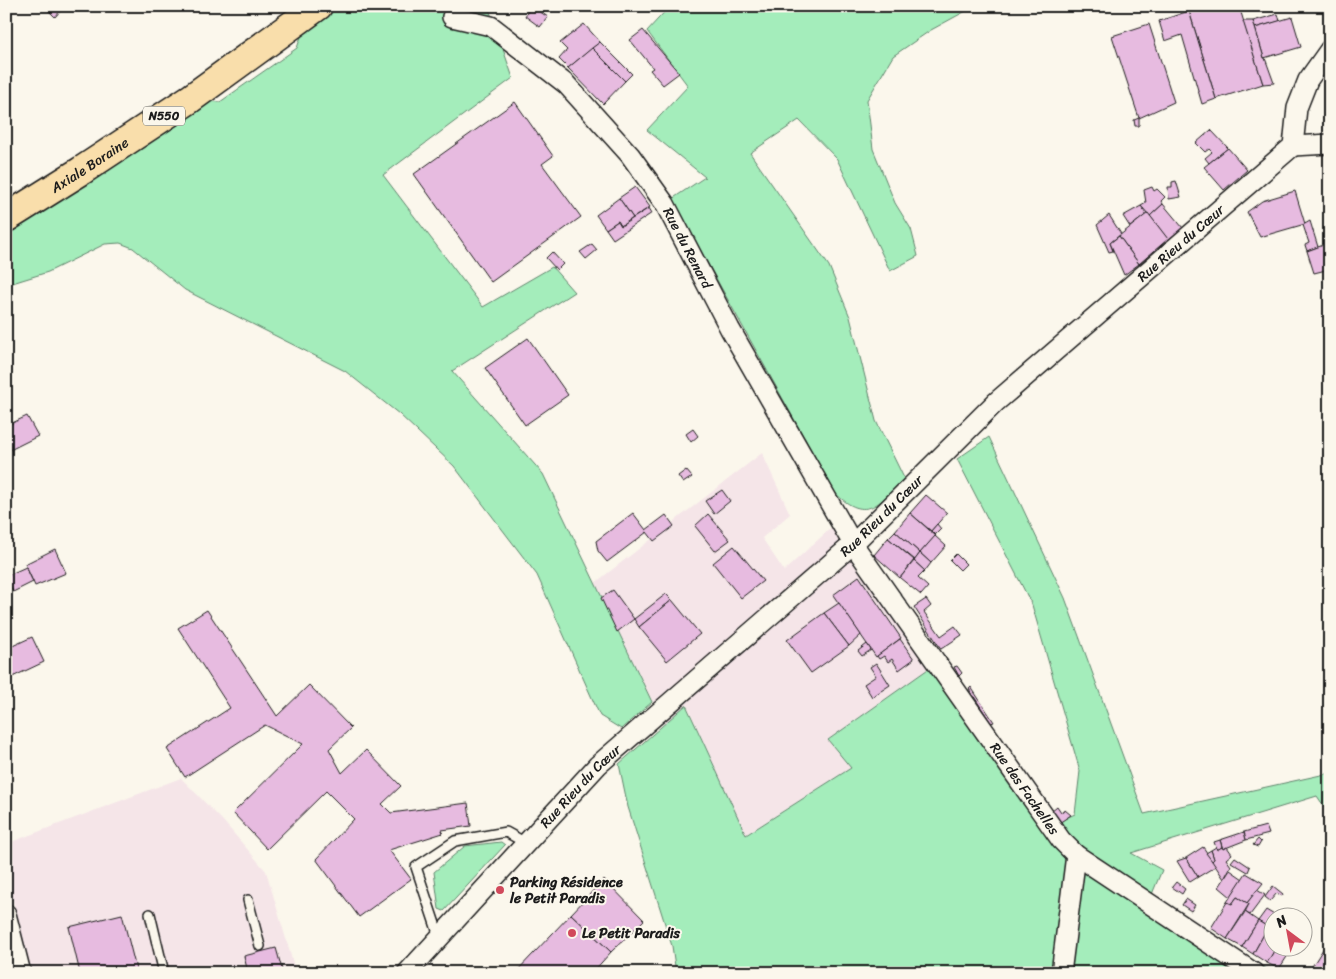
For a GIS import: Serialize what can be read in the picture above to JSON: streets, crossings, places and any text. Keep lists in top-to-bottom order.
{
  "streets": {
    "main road": ["N550", "Axiale Boraine"],
    "street": ["Rue Rieu du Cœur", "Rue du Renard", "Rue des Fachelles"]
  },
  "crossings": [
    ["Rue Rieu du Cœur", "Rue du Renard"],
    ["Rue Rieu du Cœur", "Rue des Fachelles"],
    ["Rue du Renard", "Rue des Fachelles"]
  ],
  "places": ["Parking Résidence le Petit Paradis", "Le Petit Paradis"],
  "north": "top left"
}
